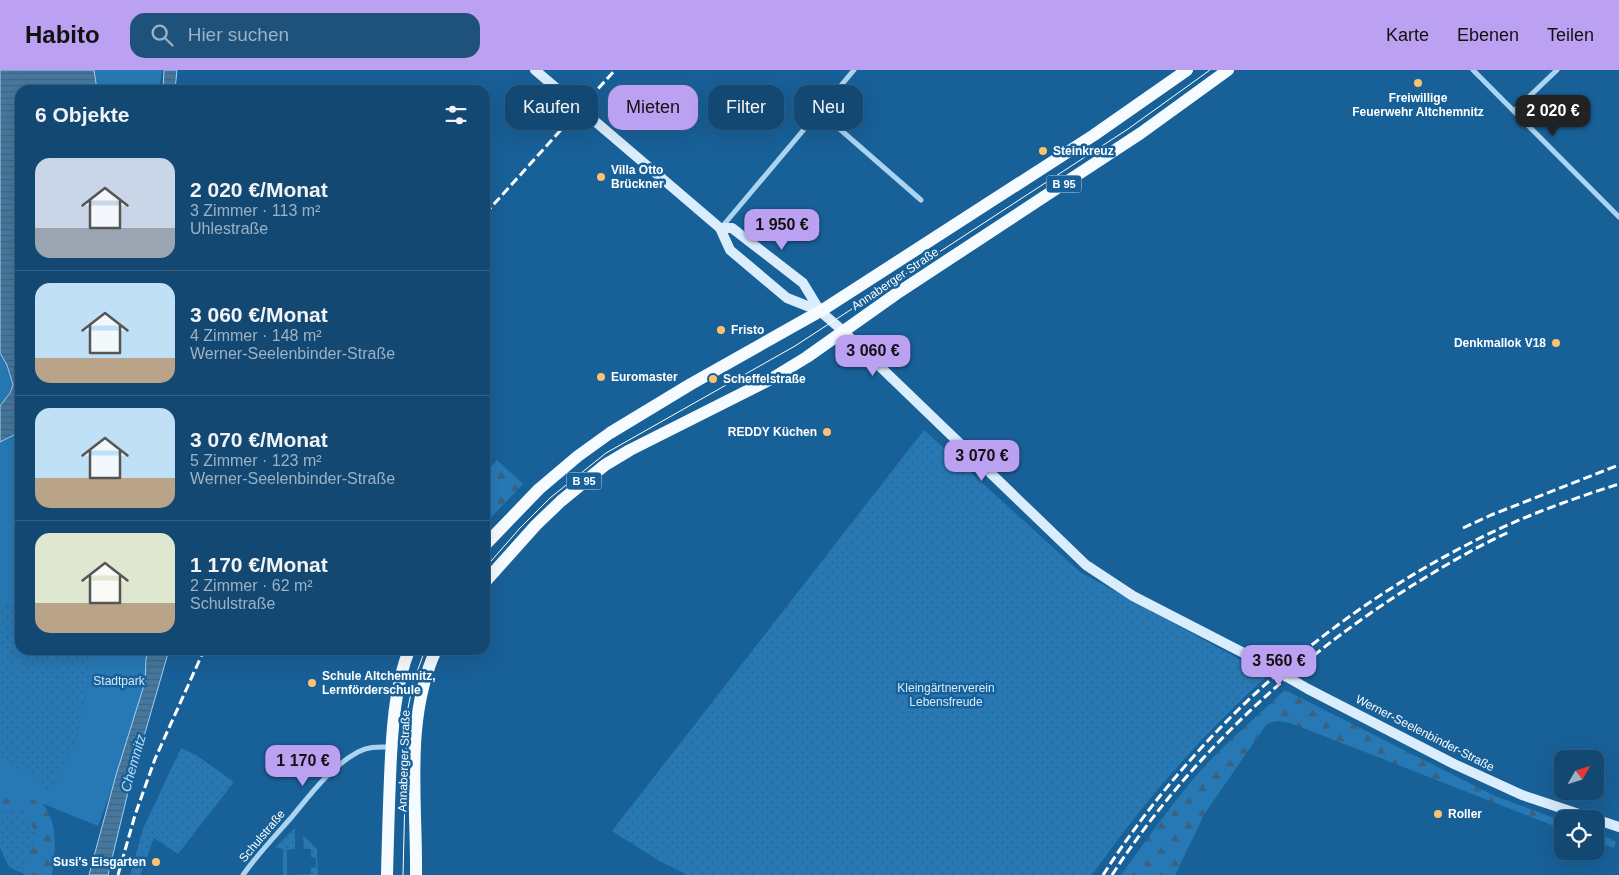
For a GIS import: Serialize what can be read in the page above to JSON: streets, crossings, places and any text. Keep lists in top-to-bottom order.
{
  "streets": {
    "main road": ["B 95", "Annaberger Straße", "Werner-Seelenbinder-Straße"],
    "street": ["Schulstraße"]
  },
  "crossings": [
    ["Annaberger Straße", "Werner-Seelenbinder-Straße"],
    ["Annaberger Straße", "Schulstraße"]
  ],
  "water": ["Chemnitz"],
  "parks": ["Stadtpark", "Kleingärtnerverein Lebensfreude"],
  "places": [
    "Freiwillige Feuerwehr Altchemnitz",
    "Steinkreuz",
    "Villa Otto Brückner",
    "Fristo",
    "Denkmallok V18",
    "Euromaster",
    "Scheffelstraße",
    "REDDY Küchen",
    "Schule Altchemnitz, Lernförderschule",
    "Roller",
    "Susi's Eisgarten"
  ],
  "north": "top right",
  "page": {
    "header": "Habito",
    "search": "Hier suchen",
    "nav": ["Karte", "Ebenen", "Teilen"],
    "chip": [
      "Kaufen",
      "Mieten",
      "Filter",
      "Neu"
    ],
    "heading": "6 Objekte",
    "price": [
      "2 020 €",
      "1 950 €",
      "3 060 €",
      "3 070 €",
      "3 560 €",
      "1 170 €"
    ],
    "list": [
      {
        "name": "2 020 €/Monat",
        "note": "3 Zimmer · 113 m² · Uhlestraße"
      },
      {
        "name": "3 060 €/Monat",
        "note": "4 Zimmer · 148 m² · Werner-Seelenbinder-Straße"
      },
      {
        "name": "3 070 €/Monat",
        "note": "5 Zimmer · 123 m² · Werner-Seelenbinder-Straße"
      },
      {
        "name": "1 170 €/Monat",
        "note": "2 Zimmer · 62 m² · Schulstraße"
      }
    ]
  }
}
